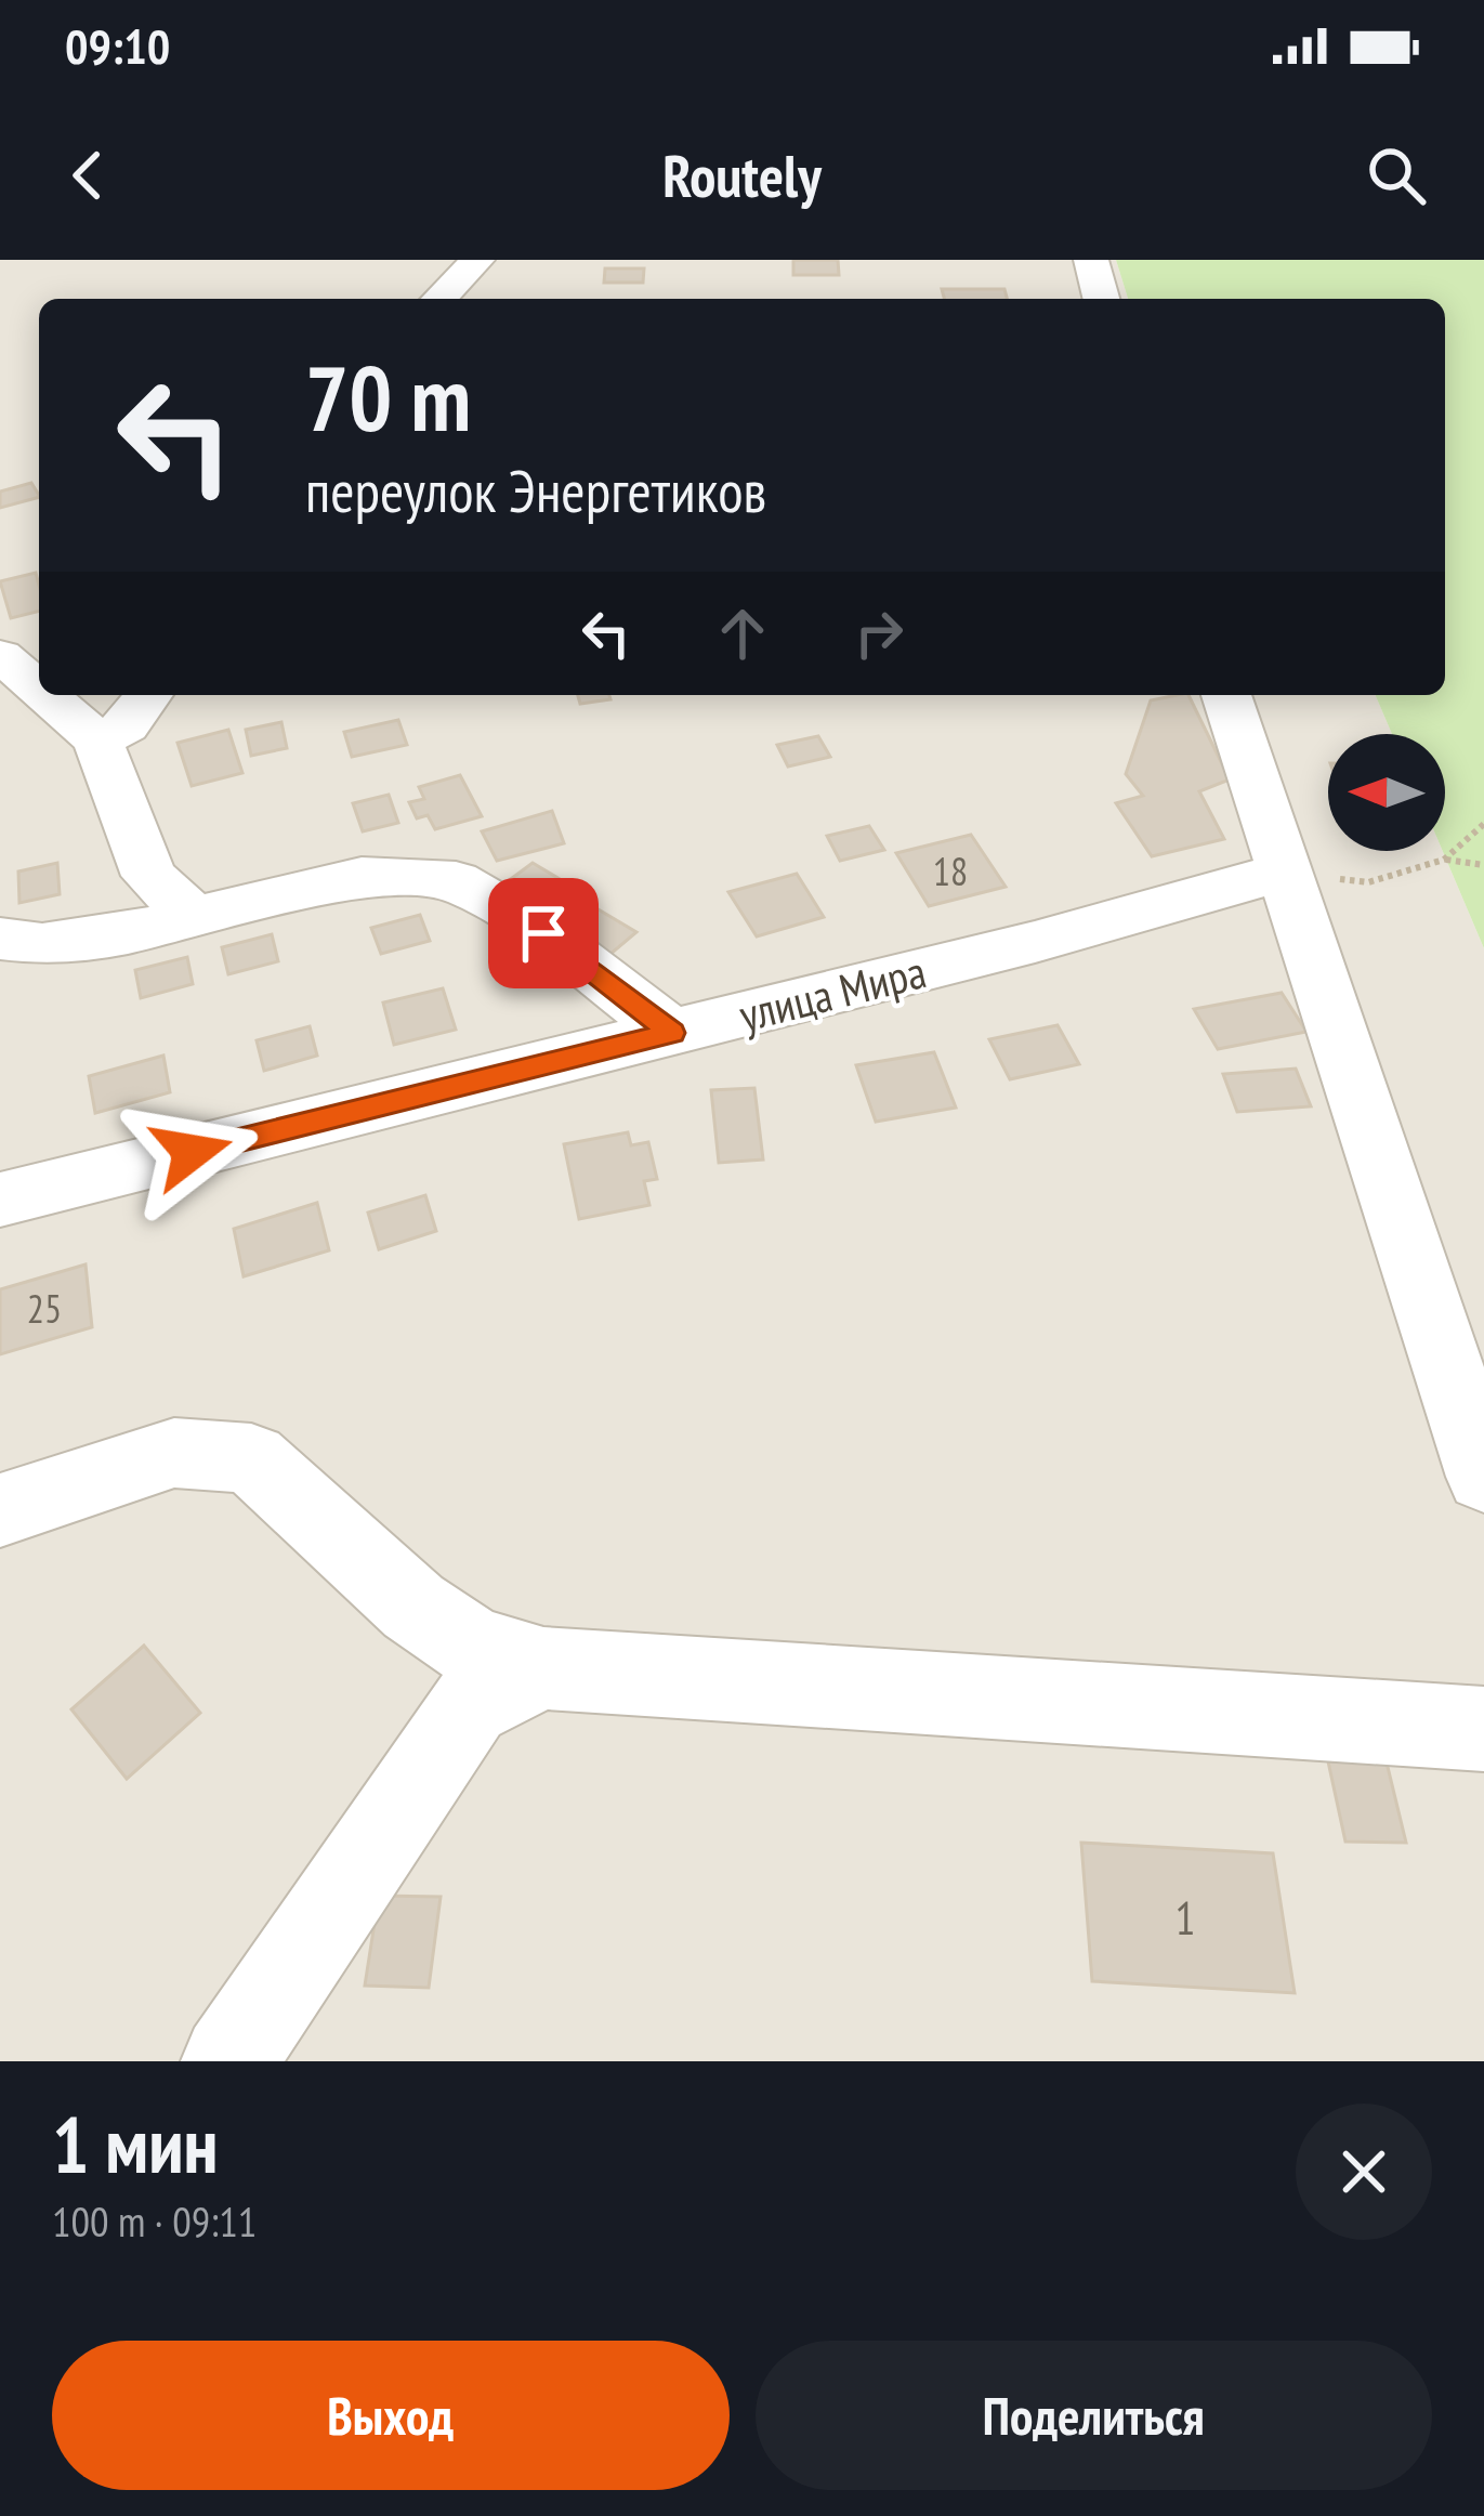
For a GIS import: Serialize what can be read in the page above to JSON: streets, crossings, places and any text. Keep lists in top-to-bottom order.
{
  "streets": {
    "street": ["улица Мира"]
  },
  "house_numbers": ["18", "25", "1"],
  "north": "left",
  "page": {
    "status": "09:10",
    "header": "Routely",
    "turn": ["70 m", "переулок Энергетиков"],
    "heading": ["1 мин", "100 m · 09:11"],
    "buttons": ["Выход", "Поделиться"]
  }
}
